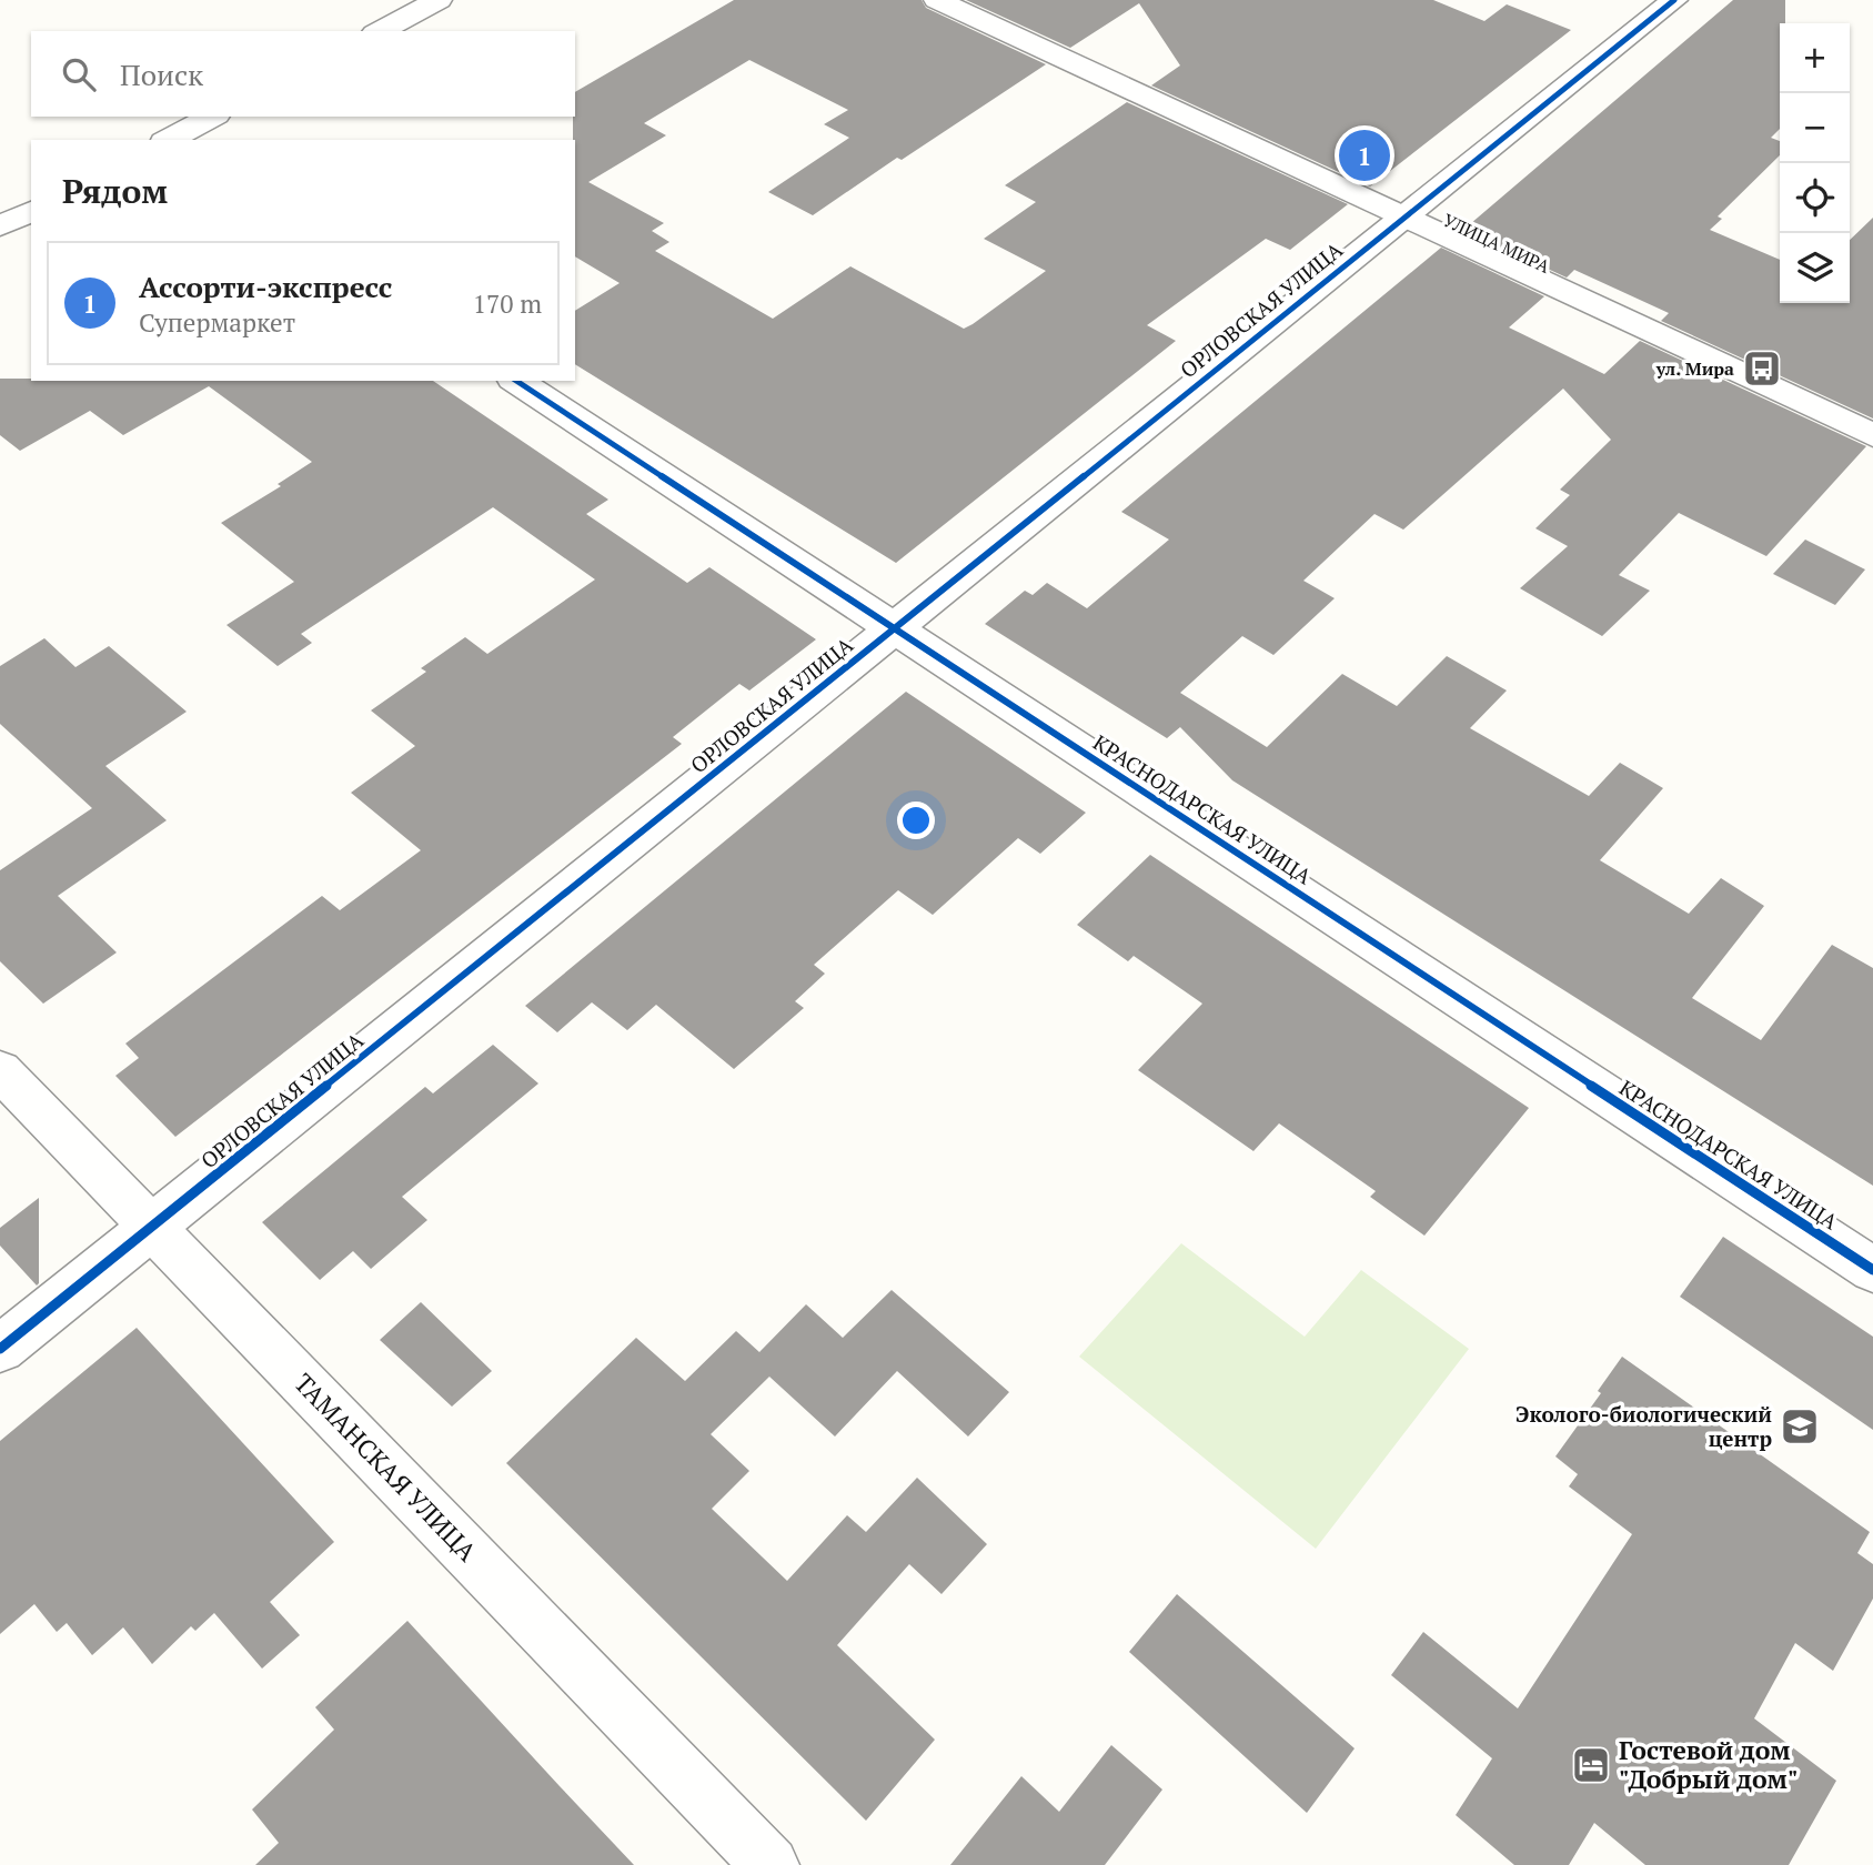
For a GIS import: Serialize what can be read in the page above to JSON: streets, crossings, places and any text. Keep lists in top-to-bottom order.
{
  "streets": {
    "street": [
      "УЛИЦА МИРА",
      "ОРЛОВСКАЯ УЛИЦА",
      "КРАСНОДАРСКАЯ УЛИЦА",
      "ТАМАНСКАЯ УЛИЦА"
    ]
  },
  "crossings": [
    ["УЛИЦА МИРА", "ОРЛОВСКАЯ УЛИЦА"],
    ["ОРЛОВСКАЯ УЛИЦА", "КРАСНОДАРСКАЯ УЛИЦА"],
    ["ОРЛОВСКАЯ УЛИЦА", "ТАМАНСКАЯ УЛИЦА"]
  ],
  "places": {
    "bus stop": ["ул. Мира"],
    "school or university": ["Эколого-биологический центр"],
    "hotel": ["Гостевой дом \"Добрый дом\""]
  },
  "page": {
    "map_buttons": ["+", "−"],
    "search": "Поиск",
    "pins": "1",
    "heading": "Рядом",
    "list": [
      {
        "mark": "1",
        "name": "Ассорти-экспресс",
        "note": "Супермаркет",
        "value": "170 m"
      }
    ]
  }
}
